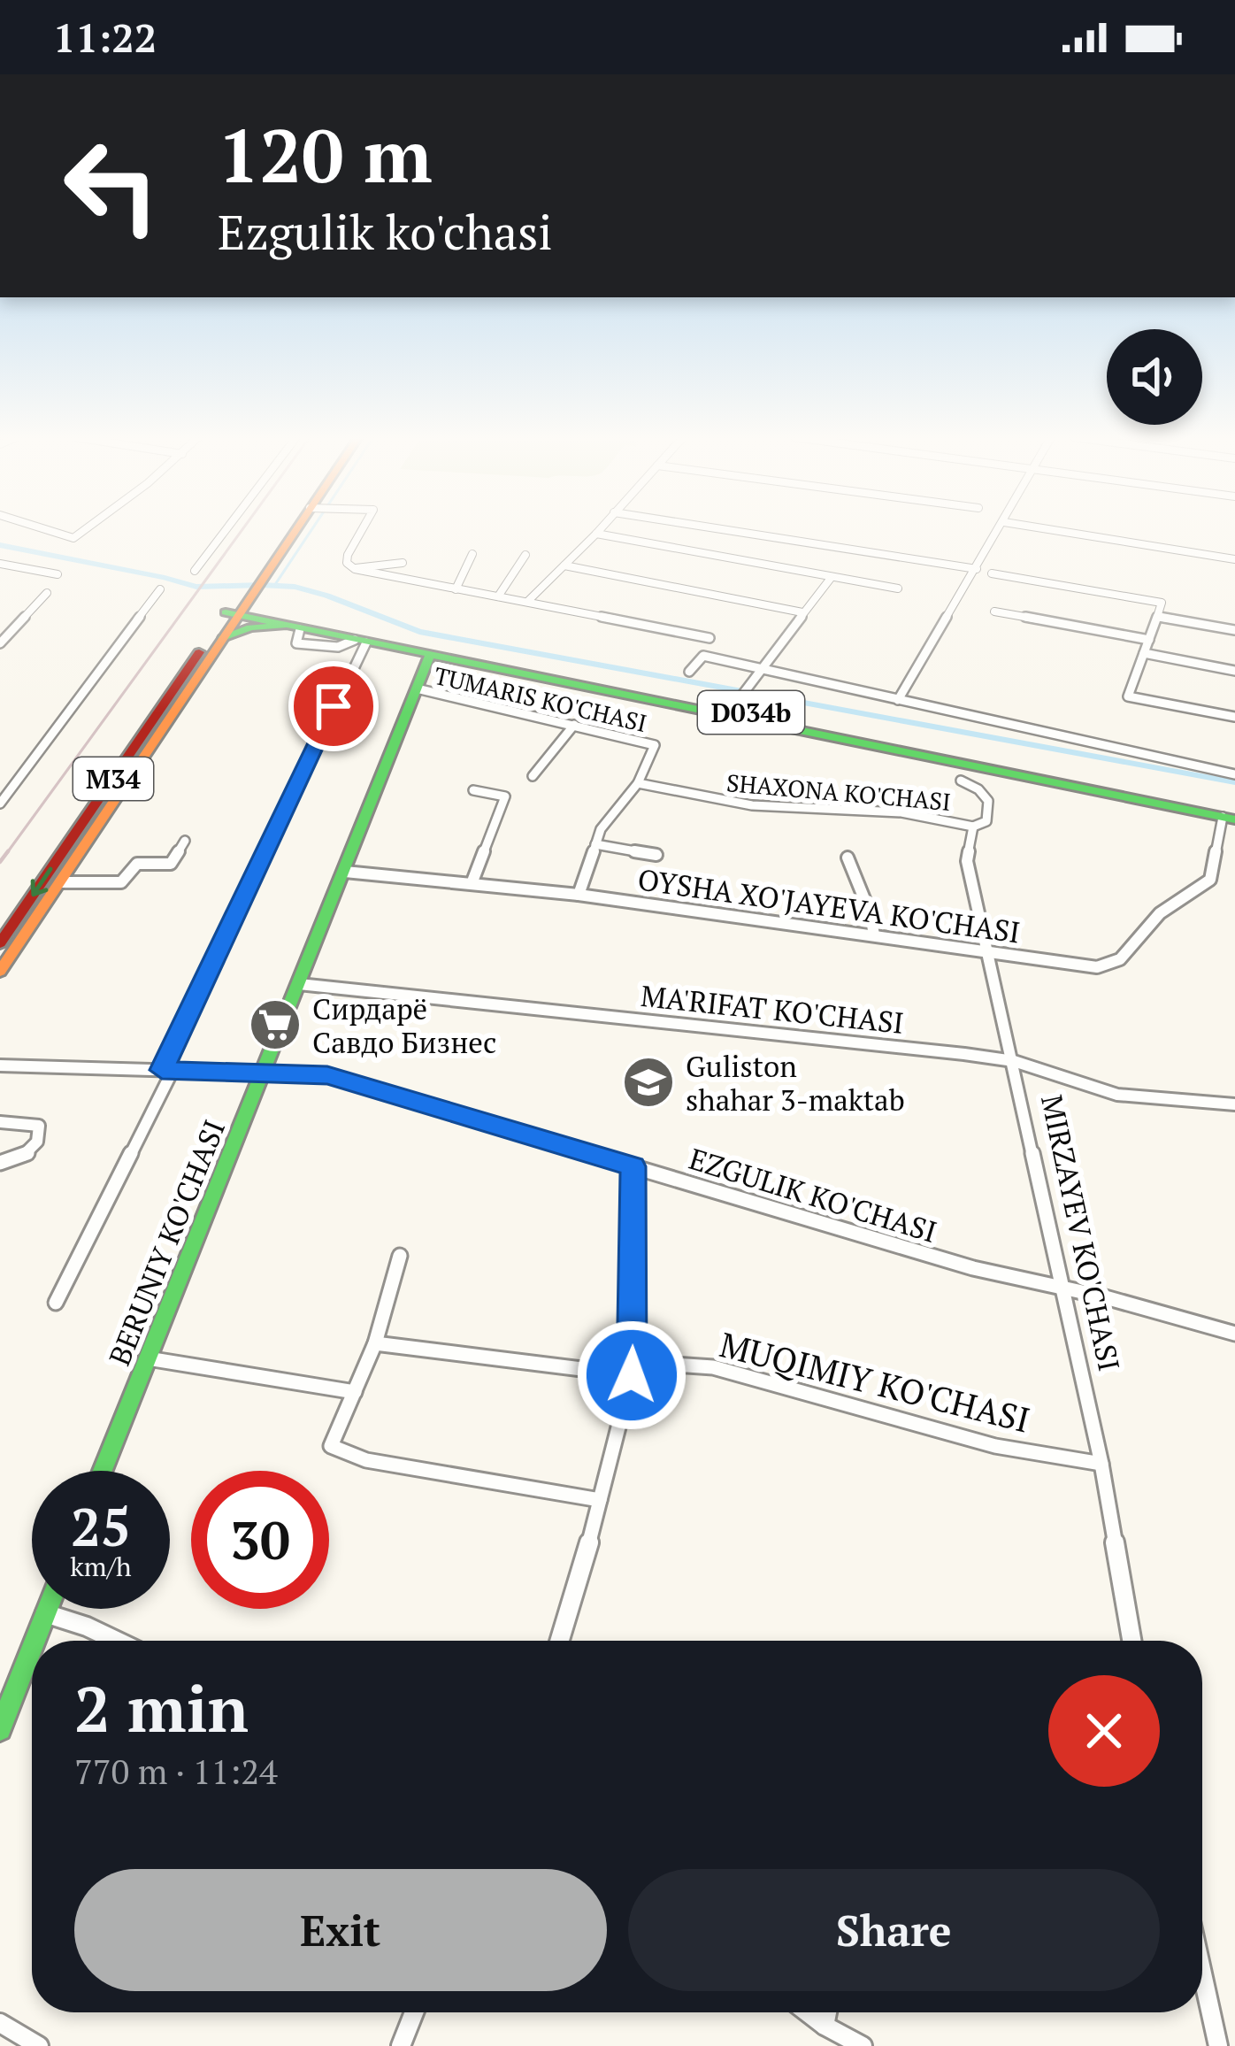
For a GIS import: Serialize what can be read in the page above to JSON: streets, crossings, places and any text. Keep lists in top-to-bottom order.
{
  "streets": {
    "main road": ["D034b", "M34", "BERUNIY KO'CHASI"],
    "street": [
      "TUMARIS KO'CHASI",
      "SHAXONA KO'CHASI",
      "OYSHA XO'JAYEVA KO'CHASI",
      "MA'RIFAT KO'CHASI",
      "EZGULIK KO'CHASI",
      "MIRZAYEV KO'CHASI",
      "MUQIMIY KO'CHASI"
    ]
  },
  "crossings": [
    ["TUMARIS KO'CHASI", "SHAXONA KO'CHASI"],
    ["TUMARIS KO'CHASI", "BERUNIY KO'CHASI"],
    ["D034b", "M34"],
    ["D034b", "OYSHA XO'JAYEVA KO'CHASI"],
    ["D034b", "BERUNIY KO'CHASI"],
    ["SHAXONA KO'CHASI", "MIRZAYEV KO'CHASI"],
    ["OYSHA XO'JAYEVA KO'CHASI", "MIRZAYEV KO'CHASI"],
    ["OYSHA XO'JAYEVA KO'CHASI", "BERUNIY KO'CHASI"],
    ["MA'RIFAT KO'CHASI", "MIRZAYEV KO'CHASI"],
    ["MA'RIFAT KO'CHASI", "BERUNIY KO'CHASI"],
    ["EZGULIK KO'CHASI", "MIRZAYEV KO'CHASI"],
    ["EZGULIK KO'CHASI", "BERUNIY KO'CHASI"],
    ["MIRZAYEV KO'CHASI", "MUQIMIY KO'CHASI"]
  ],
  "places": {
    "supermarket": ["Сирдарё Савдо Бизнес"],
    "school or university": ["Guliston shahar 3-maktab"]
  },
  "page": {
    "status": "11:22",
    "turn": ["120 m", "Ezgulik ko'chasi"],
    "speed": "25 km/h",
    "limit": "30",
    "heading": ["2 min", "770 m · 11:24"],
    "buttons": ["Exit", "Share"]
  }
}
